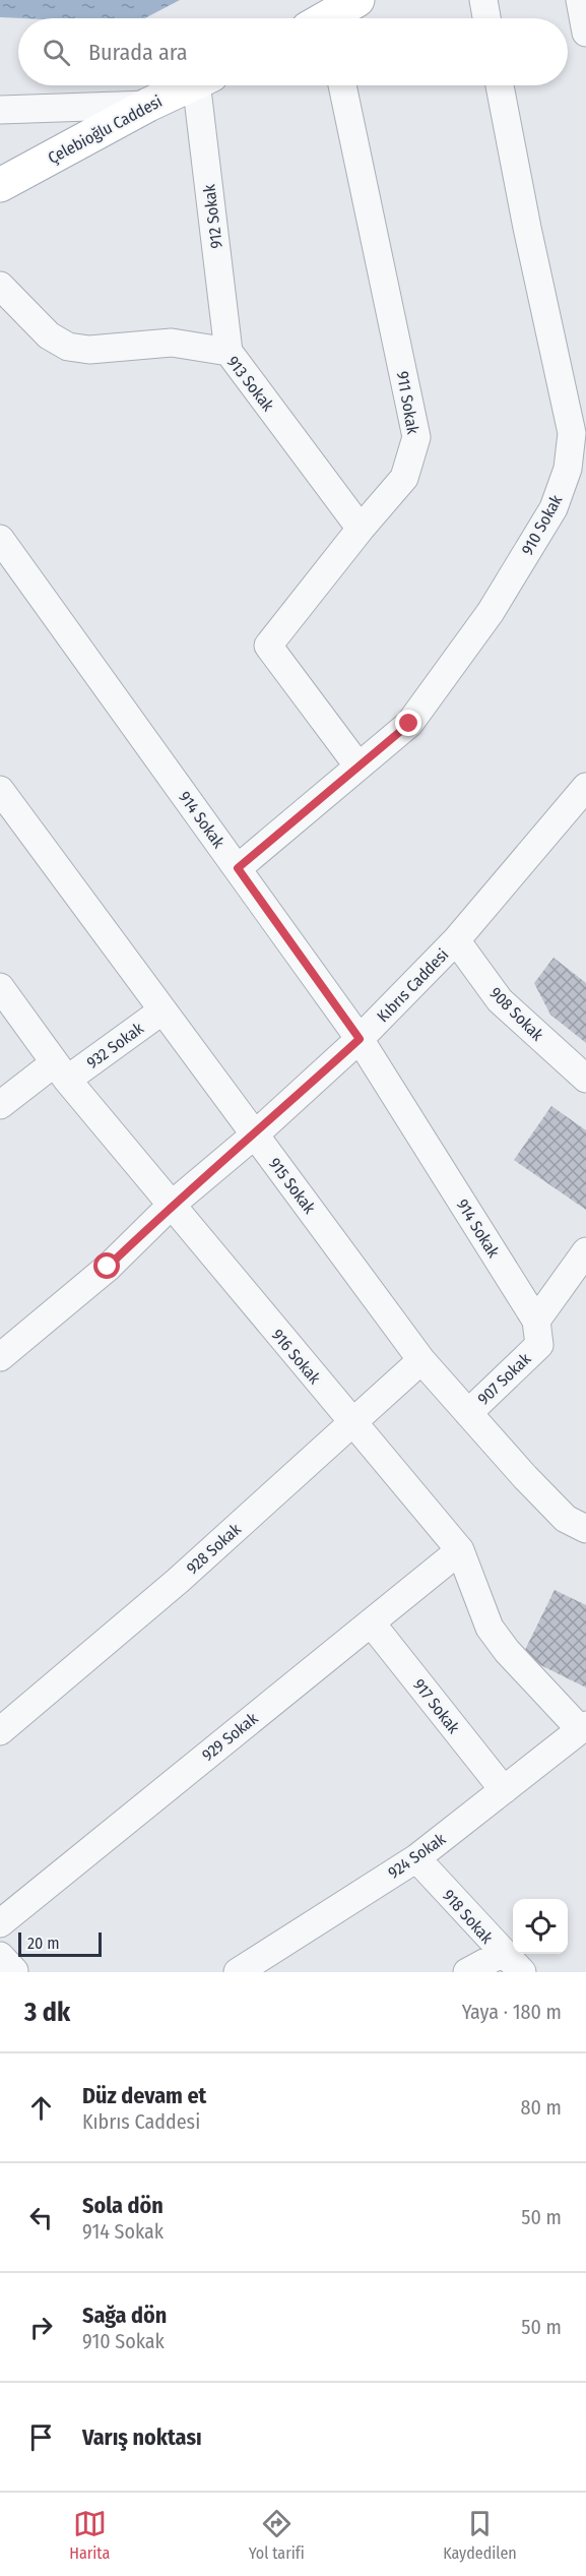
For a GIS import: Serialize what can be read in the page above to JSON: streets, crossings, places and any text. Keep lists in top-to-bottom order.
{
  "streets": {
    "main road": ["Çelebioğlu Caddesi"],
    "street": [
      "912 Sokak",
      "913 Sokak",
      "911 Sokak",
      "910 Sokak",
      "914 Sokak",
      "Kıbrıs Caddesi",
      "908 Sokak",
      "932 Sokak",
      "915 Sokak",
      "916 Sokak",
      "907 Sokak",
      "928 Sokak",
      "917 Sokak",
      "929 Sokak",
      "924 Sokak",
      "918 Sokak"
    ]
  },
  "crossings": [
    ["912 Sokak", "913 Sokak"],
    ["913 Sokak", "911 Sokak"],
    ["911 Sokak", "910 Sokak"],
    ["910 Sokak", "914 Sokak"],
    ["914 Sokak", "Kıbrıs Caddesi"],
    ["914 Sokak", "907 Sokak"],
    ["Kıbrıs Caddesi", "908 Sokak"],
    ["Kıbrıs Caddesi", "915 Sokak"],
    ["Kıbrıs Caddesi", "916 Sokak"],
    ["932 Sokak", "915 Sokak"],
    ["932 Sokak", "916 Sokak"],
    ["915 Sokak", "907 Sokak"],
    ["915 Sokak", "928 Sokak"],
    ["916 Sokak", "928 Sokak"],
    ["916 Sokak", "929 Sokak"],
    ["916 Sokak", "924 Sokak"],
    ["917 Sokak", "929 Sokak"],
    ["917 Sokak", "924 Sokak"],
    ["924 Sokak", "918 Sokak"]
  ],
  "scale_bar": "20 m",
  "page": {
    "search": "Burada ara",
    "scale": "20 m",
    "heading": ["3 dk", "Yaya · 180 m"],
    "list": [
      ["Düz devam et", "Kıbrıs Caddesi", "80 m"],
      ["Sola dön", "914 Sokak", "50 m"],
      ["Sağa dön", "910 Sokak", "50 m"],
      "Varış noktası"
    ],
    "nav": ["Harita", "Yol tarifi", "Kaydedilen"]
  }
}
